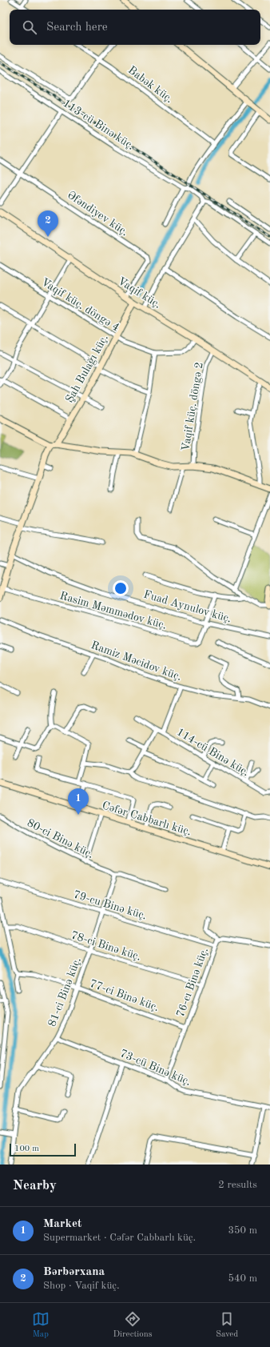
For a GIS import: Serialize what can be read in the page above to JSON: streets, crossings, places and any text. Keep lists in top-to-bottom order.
{
  "streets": {
    "street": [
      "Babək küç.",
      "113-cü Binə küç.",
      "Əfəndiyev küç.",
      "Vaqif küç.",
      "Vaqif küç. döngə 4",
      "Şah Bulağı küç.",
      "Vaqif küç. döngə 2",
      "Fuad Aynulov küç.",
      "Rasim Məmmədov küç.",
      "Ramiz Məcidov küç.",
      "114-cü Binə küç.",
      "Cəfər Cabbarlı küç.",
      "80-ci Binə küç.",
      "79-cu Binə küç.",
      "78-ci Binə küç.",
      "76-cı Binə küç.",
      "81-ci Binə küç.",
      "77-ci Binə küç.",
      "73-cü Binə küç."
    ]
  },
  "crossings": [
    ["Əfəndiyev küç.", "Vaqif küç."],
    ["Vaqif küç.", "Şah Bulağı küç."],
    ["Vaqif küç.", "Vaqif küç. döngə 2"],
    ["Vaqif küç. döngə 4", "Şah Bulağı küç."],
    ["Şah Bulağı küç.", "Fuad Aynulov küç."],
    ["Şah Bulağı küç.", "Rasim Məmmədov küç."],
    ["Fuad Aynulov küç.", "Rasim Məmmədov küç."],
    ["80-ci Binə küç.", "81-ci Binə küç."],
    ["79-cu Binə küç.", "76-cı Binə küç."],
    ["79-cu Binə küç.", "81-ci Binə küç."],
    ["78-ci Binə küç.", "76-cı Binə küç."],
    ["78-ci Binə küç.", "81-ci Binə küç."],
    ["76-cı Binə küç.", "77-ci Binə küç."],
    ["76-cı Binə küç.", "73-cü Binə küç."],
    ["81-ci Binə küç.", "77-ci Binə küç."],
    ["81-ci Binə küç.", "73-cü Binə küç."]
  ],
  "scale_bar": "100 m",
  "page": {
    "search": "Search here",
    "pins": ["2", "1"],
    "scale": "100 m",
    "heading": ["Nearby", "2 results"],
    "list": [
      {
        "mark": "1",
        "name": "Market",
        "note": "Supermarket · Cəfər Cabbarlı küç.",
        "value": "350 m"
      },
      {
        "mark": "2",
        "name": "Bərbərxana",
        "note": "Shop · Vaqif küç.",
        "value": "540 m"
      }
    ],
    "nav": ["Map", "Directions", "Saved"]
  }
}
